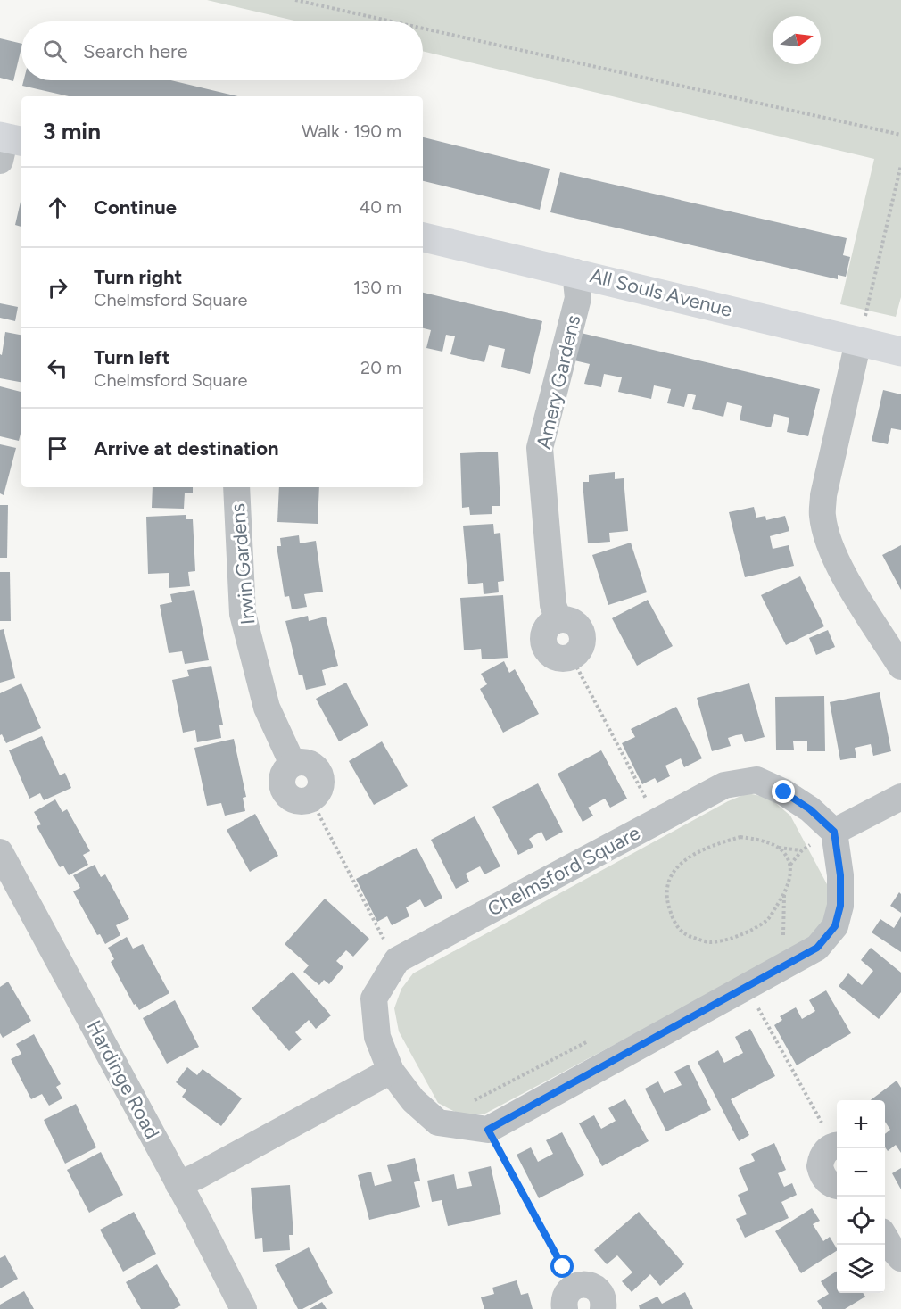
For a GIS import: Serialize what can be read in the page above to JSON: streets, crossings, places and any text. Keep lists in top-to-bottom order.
{
  "streets": {
    "street": [
      "All Souls Avenue",
      "Amery Gardens",
      "Irwin Gardens",
      "Chelmsford Square",
      "Hardinge Road"
    ]
  },
  "crossings": [
    ["All Souls Avenue", "Amery Gardens"]
  ],
  "north": "right",
  "page": {
    "search": "Search here",
    "heading": ["3 min", "Walk · 190 m"],
    "list": [
      ["Continue", "40 m"],
      ["Turn right", "Chelmsford Square", "130 m"],
      ["Turn left", "Chelmsford Square", "20 m"],
      "Arrive at destination"
    ],
    "map_buttons": ["+", "−"]
  }
}
